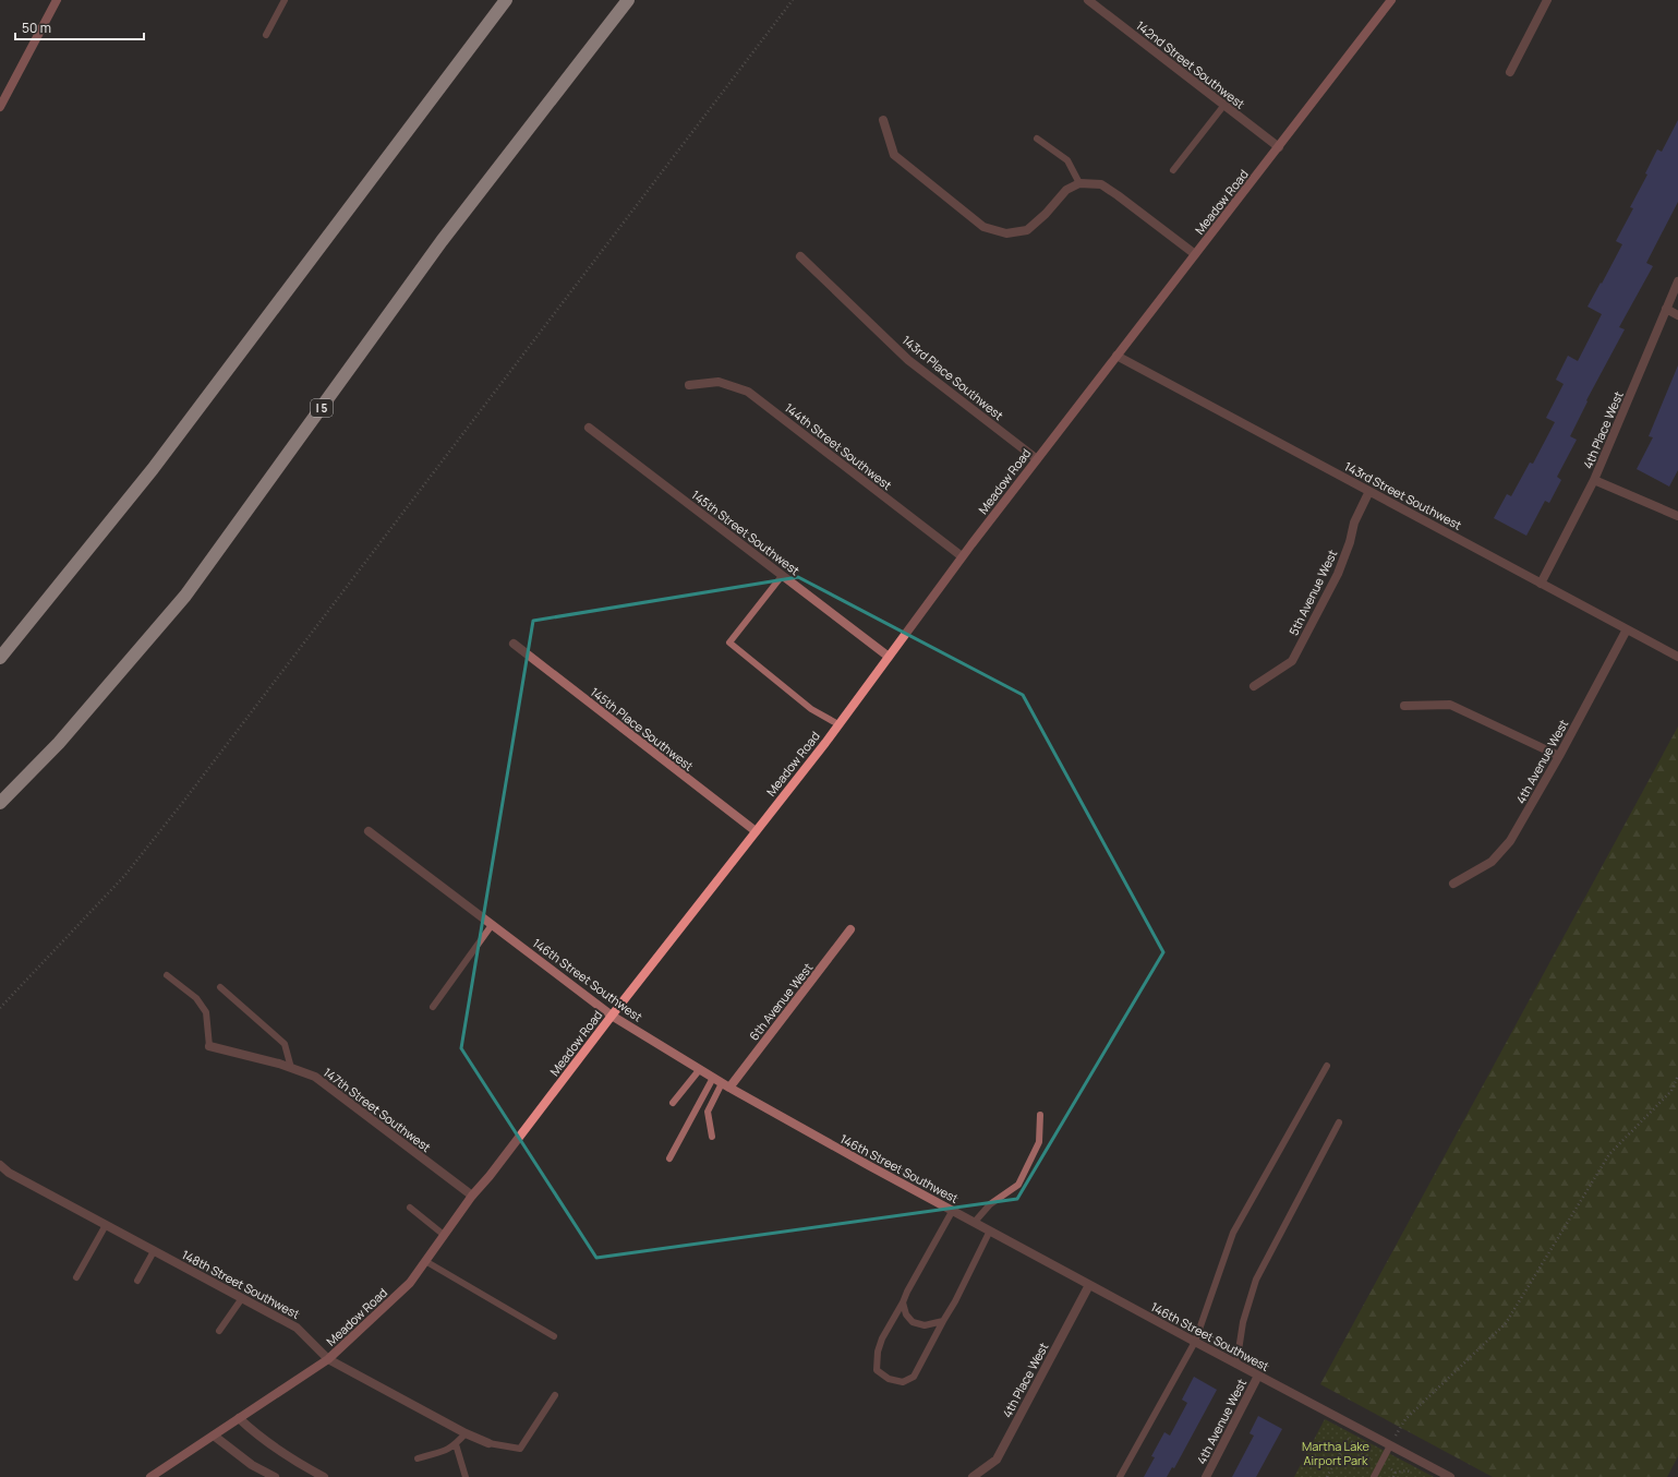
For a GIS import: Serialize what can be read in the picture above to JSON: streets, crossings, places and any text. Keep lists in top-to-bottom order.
{
  "streets": {
    "highway": ["I 5"],
    "street": [
      "142nd Street Southwest",
      "Meadow Road",
      "143rd Place Southwest",
      "4th Place West",
      "144th Street Southwest",
      "143rd Street Southwest",
      "145th Street Southwest",
      "5th Avenue West",
      "145th Place Southwest",
      "4th Avenue West",
      "146th Street Southwest",
      "6th Avenue West",
      "147th Street Southwest",
      "148th Street Southwest"
    ]
  },
  "crossings": [
    ["142nd Street Southwest", "Meadow Road"],
    ["Meadow Road", "143rd Place Southwest"],
    ["Meadow Road", "144th Street Southwest"],
    ["Meadow Road", "143rd Street Southwest"],
    ["Meadow Road", "145th Street Southwest"],
    ["Meadow Road", "145th Place Southwest"],
    ["Meadow Road", "146th Street Southwest"],
    ["Meadow Road", "147th Street Southwest"],
    ["Meadow Road", "148th Street Southwest"],
    ["4th Place West", "143rd Street Southwest"],
    ["4th Place West", "146th Street Southwest"],
    ["143rd Street Southwest", "5th Avenue West"],
    ["143rd Street Southwest", "4th Avenue West"],
    ["4th Avenue West", "146th Street Southwest"],
    ["146th Street Southwest", "6th Avenue West"]
  ],
  "parks": ["Martha Lake Airport Park"],
  "scale_bar": "50 m"
}
